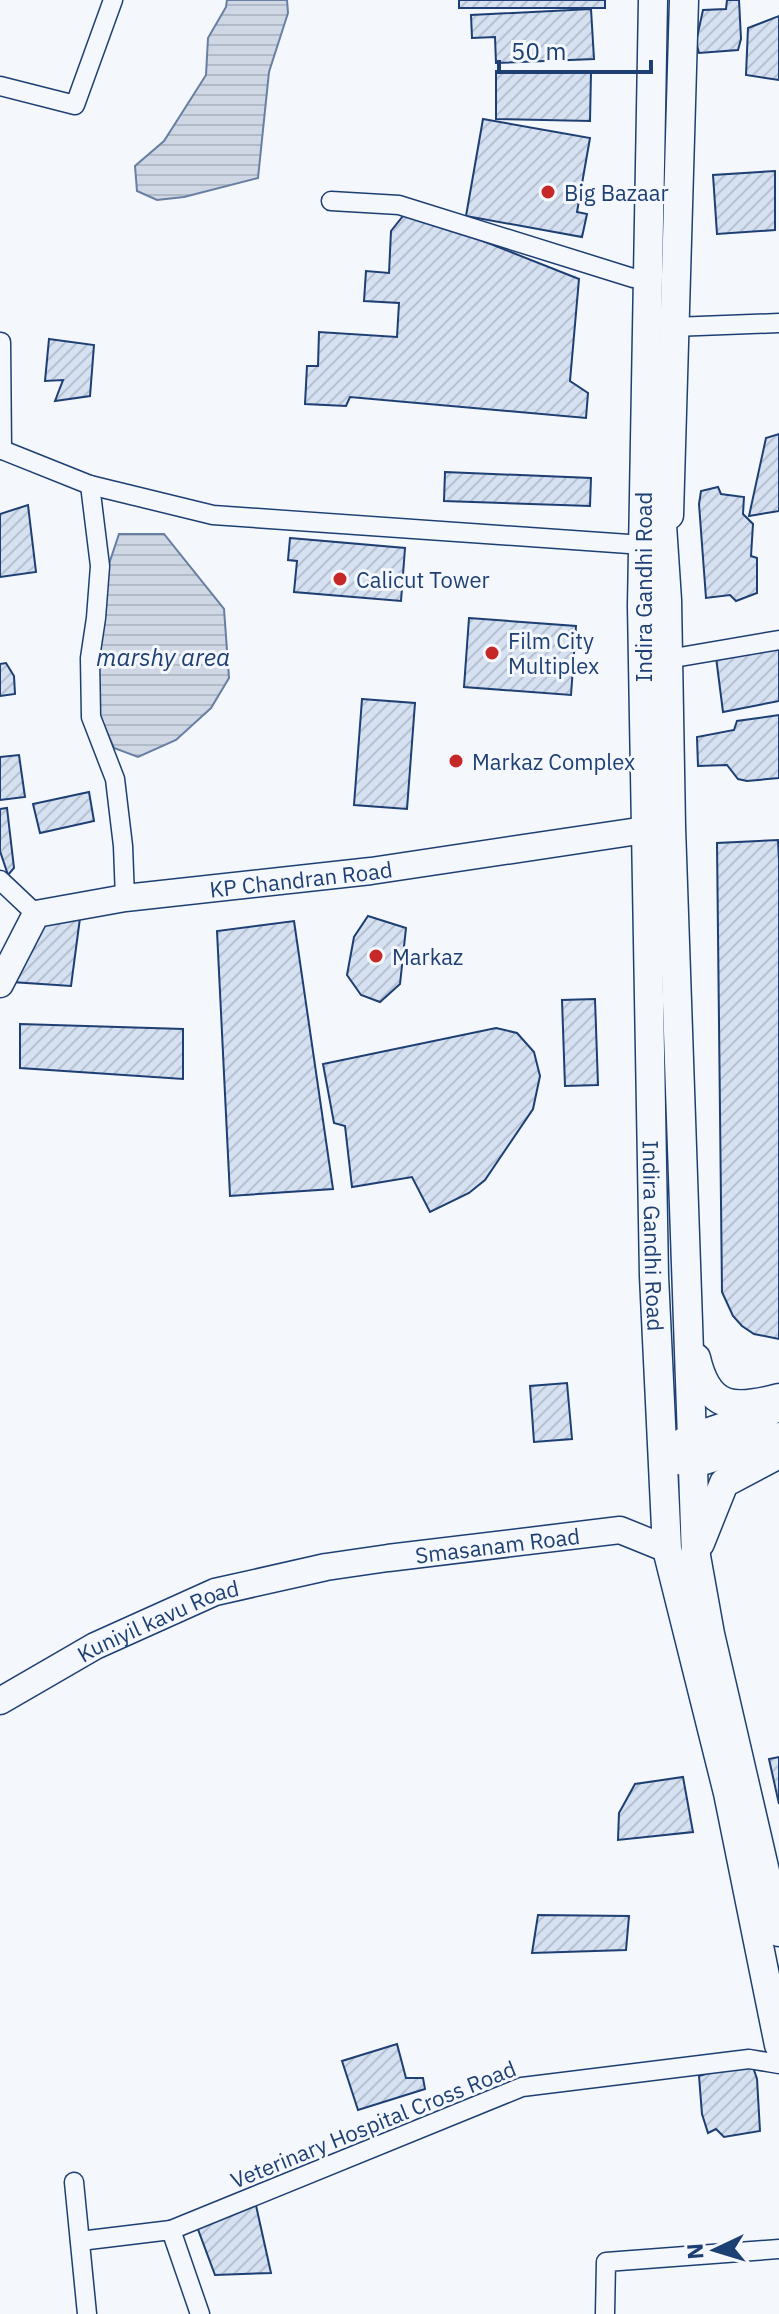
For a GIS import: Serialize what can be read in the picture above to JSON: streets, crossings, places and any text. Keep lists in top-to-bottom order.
{
  "streets": {
    "main road": [
      "Indira Gandhi Road",
      "KP Chandran Road",
      "Smasanam Road",
      "Kuniyil kavu Road"
    ],
    "street": ["Veterinary Hospital Cross Road"]
  },
  "crossings": [
    ["Indira Gandhi Road", "KP Chandran Road"],
    ["Indira Gandhi Road", "Smasanam Road"],
    ["Smasanam Road", "Kuniyil kavu Road"]
  ],
  "water": ["marshy area"],
  "places": [
    "Big Bazaar",
    "Calicut Tower",
    "Film City Multiplex",
    "Markaz Complex",
    "Markaz"
  ],
  "scale_bar": "50 m",
  "north": "left"
}
